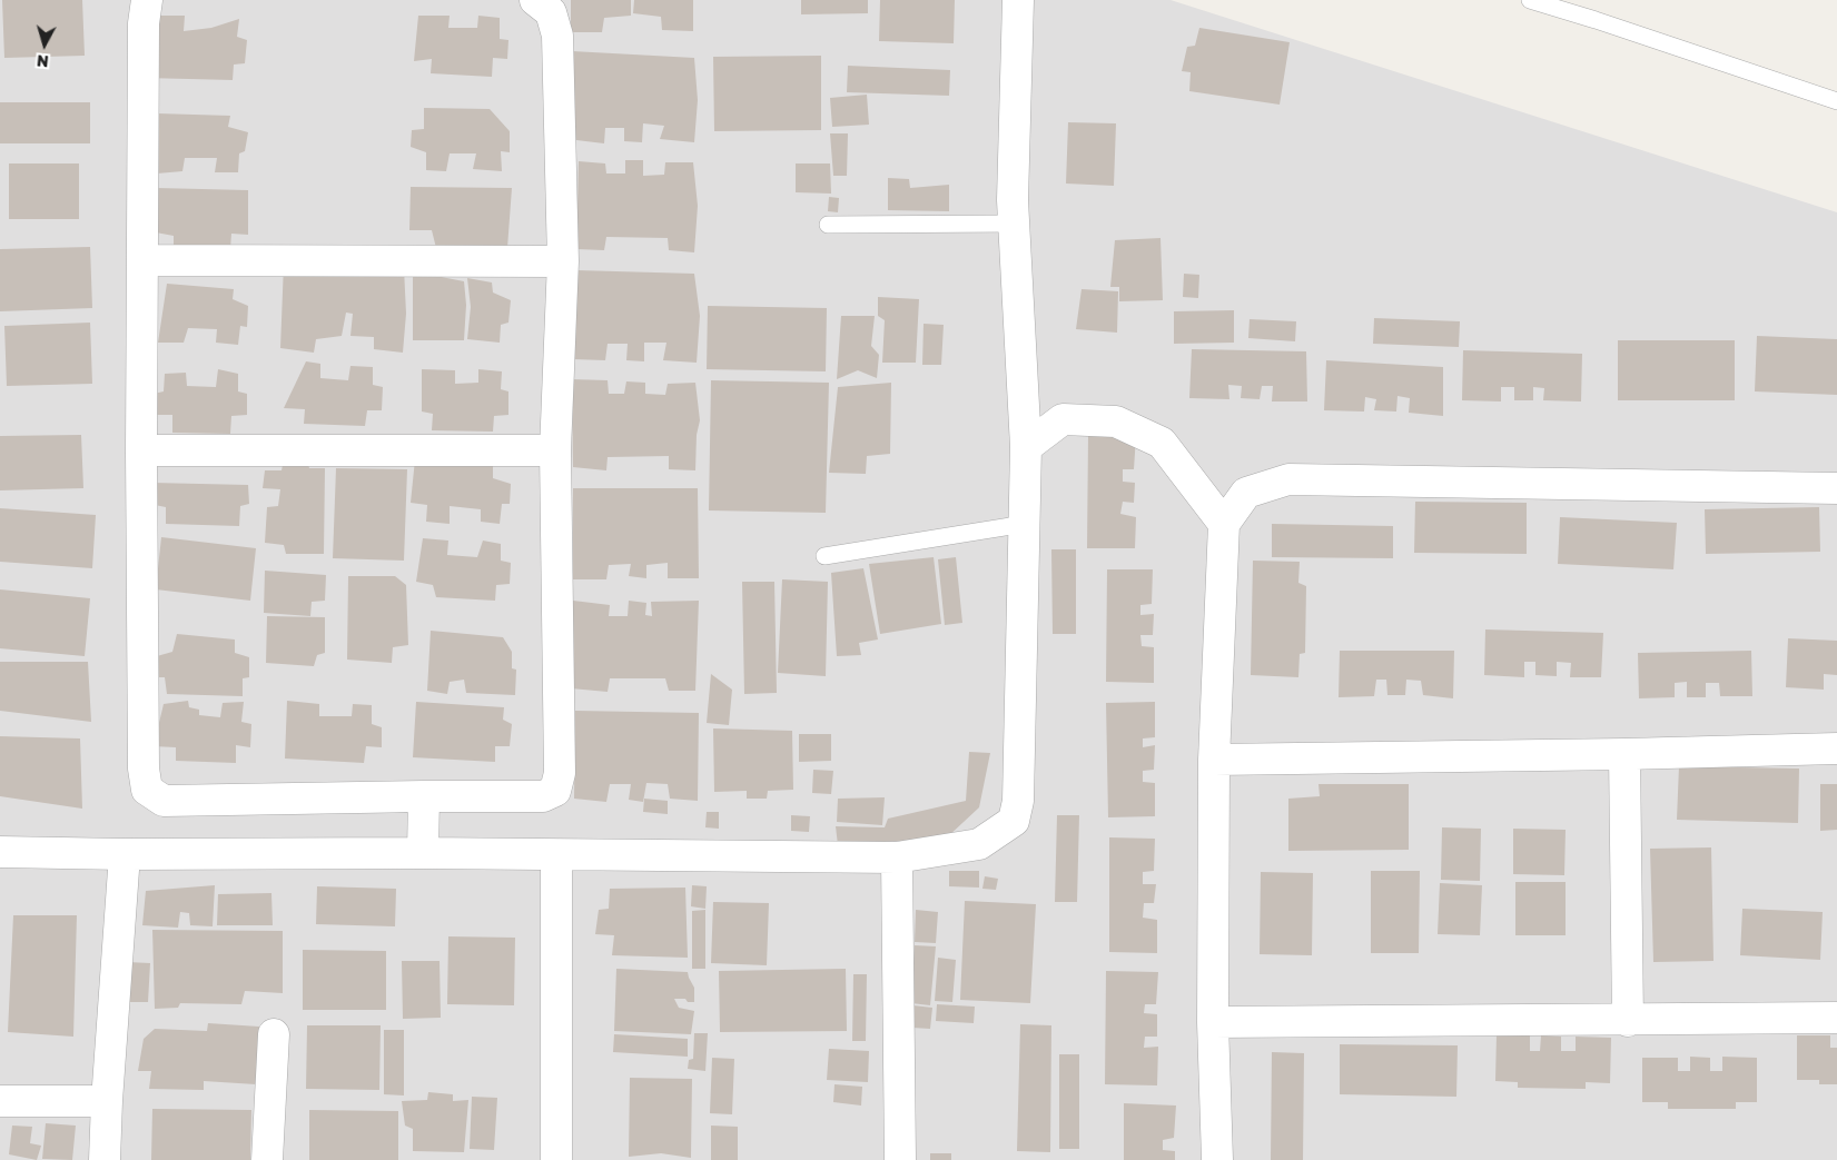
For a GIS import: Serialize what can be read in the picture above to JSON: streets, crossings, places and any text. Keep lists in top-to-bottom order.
{
  "north": "bottom"
}
